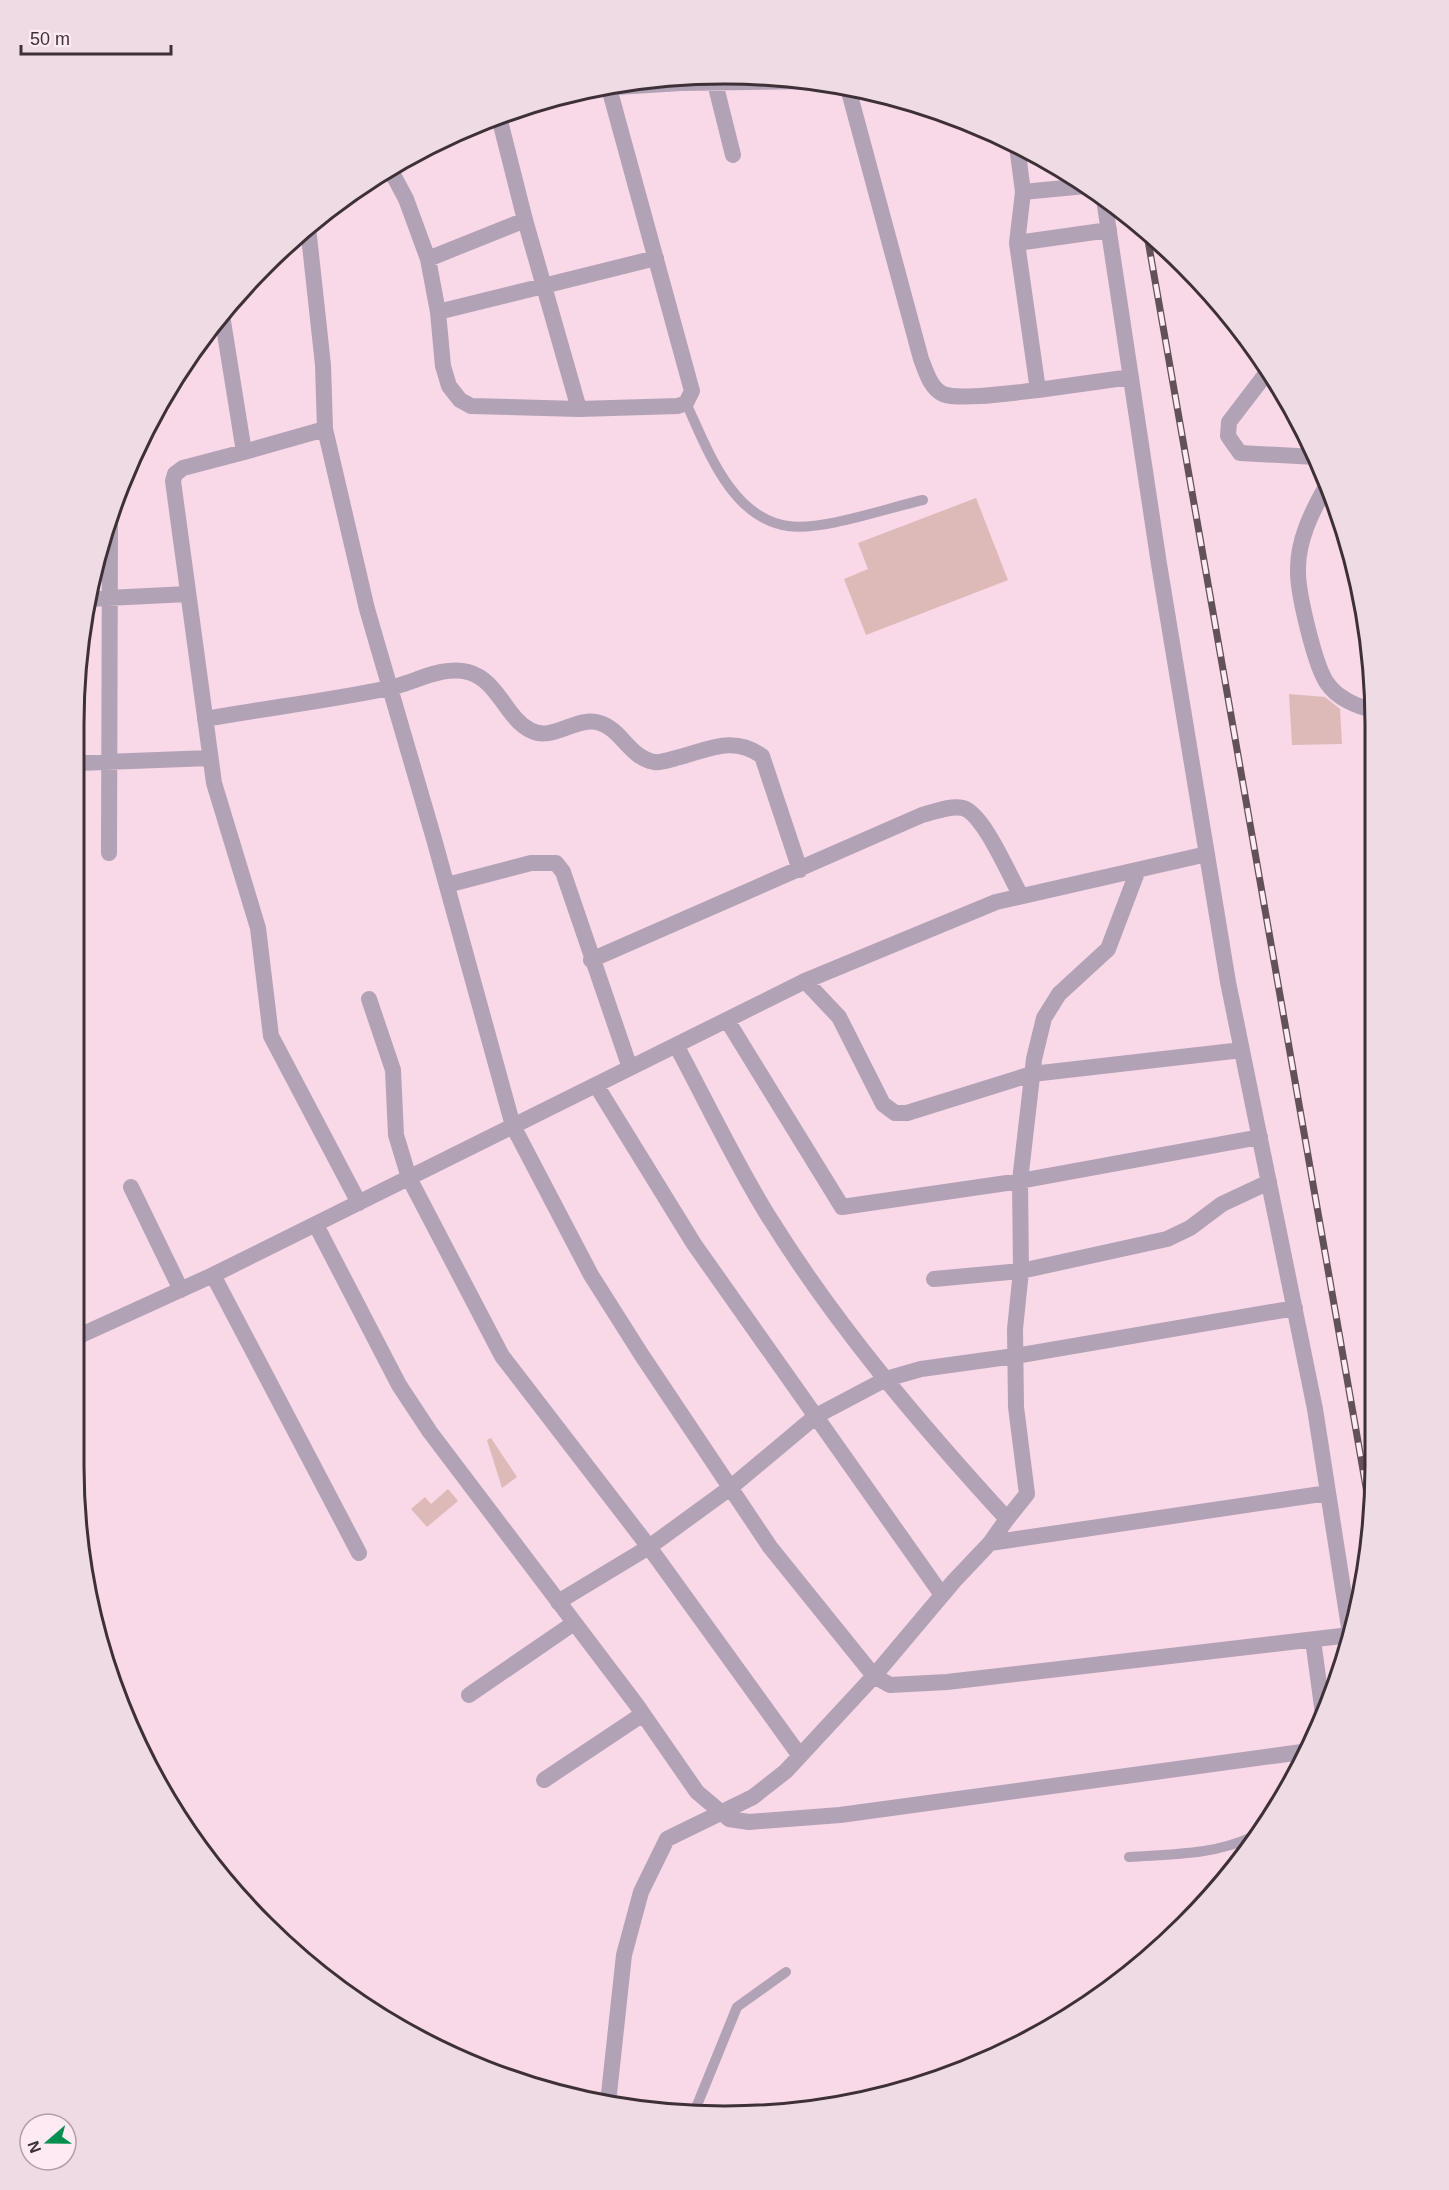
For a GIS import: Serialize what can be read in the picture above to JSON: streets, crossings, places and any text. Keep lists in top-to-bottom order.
{
  "scale_bar": "50 m",
  "north": "left"
}
